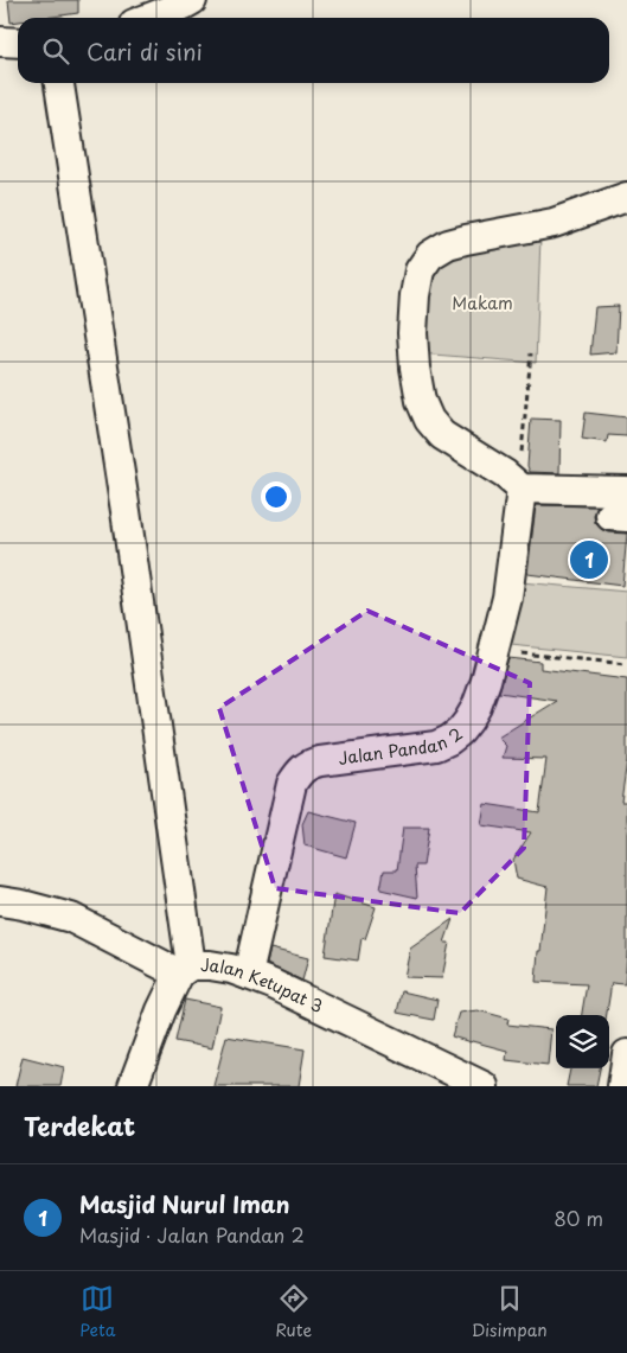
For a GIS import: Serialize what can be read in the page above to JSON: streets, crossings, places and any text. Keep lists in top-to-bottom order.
{
  "streets": {
    "street": ["Jalan Pandan 2", "Jalan Ketupat 3"]
  },
  "crossings": [
    ["Jalan Pandan 2", "Jalan Ketupat 3"]
  ],
  "parks": ["Makam"],
  "page": {
    "search": "Cari di sini",
    "pins": "1",
    "heading": "Terdekat",
    "list": [
      {
        "mark": "1",
        "name": "Masjid Nurul Iman",
        "note": "Masjid · Jalan Pandan 2",
        "value": "80 m"
      }
    ],
    "nav": ["Peta", "Rute", "Disimpan"]
  }
}
